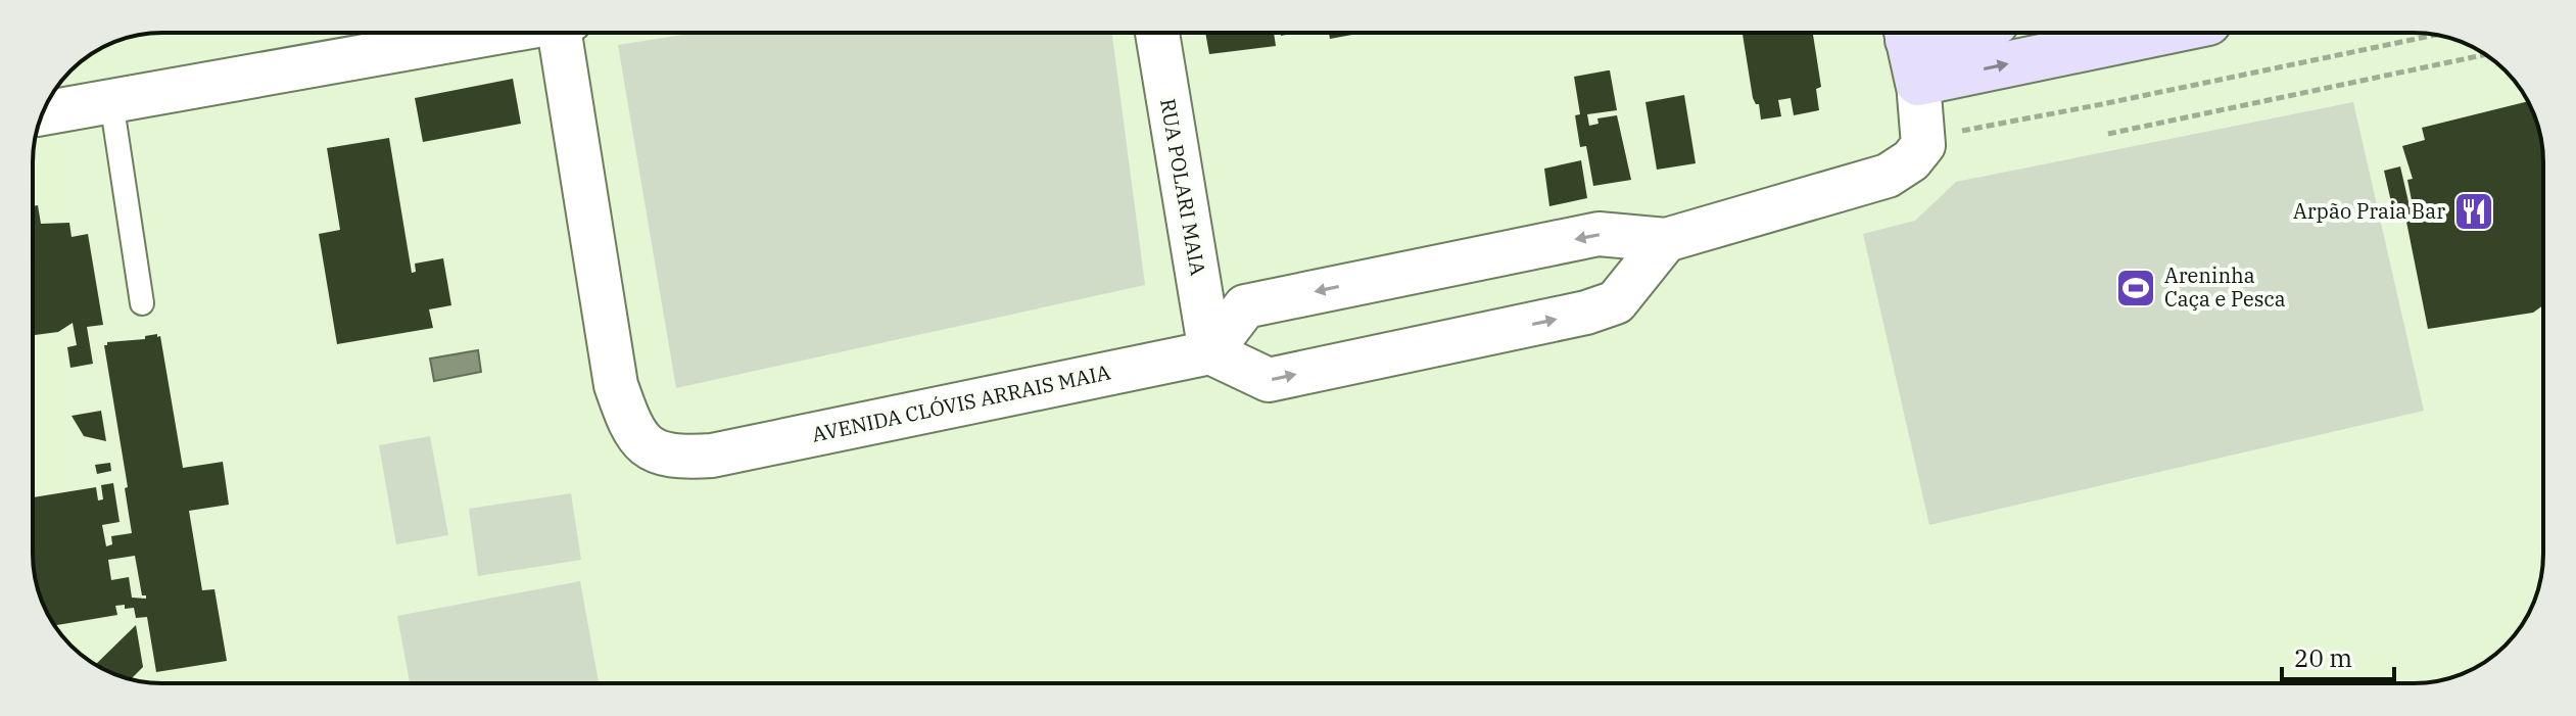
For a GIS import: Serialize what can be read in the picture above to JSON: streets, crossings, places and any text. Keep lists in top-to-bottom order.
{
  "streets": {
    "street": ["RUA POLARI MAIA", "AVENIDA CLÓVIS ARRAIS MAIA"]
  },
  "crossings": [
    ["RUA POLARI MAIA", "AVENIDA CLÓVIS ARRAIS MAIA"]
  ],
  "places": {
    "restaurant": ["Arpão Praia Bar"],
    "sports": ["Areninha Caça e Pesca"]
  },
  "scale_bar": "20 m"
}
